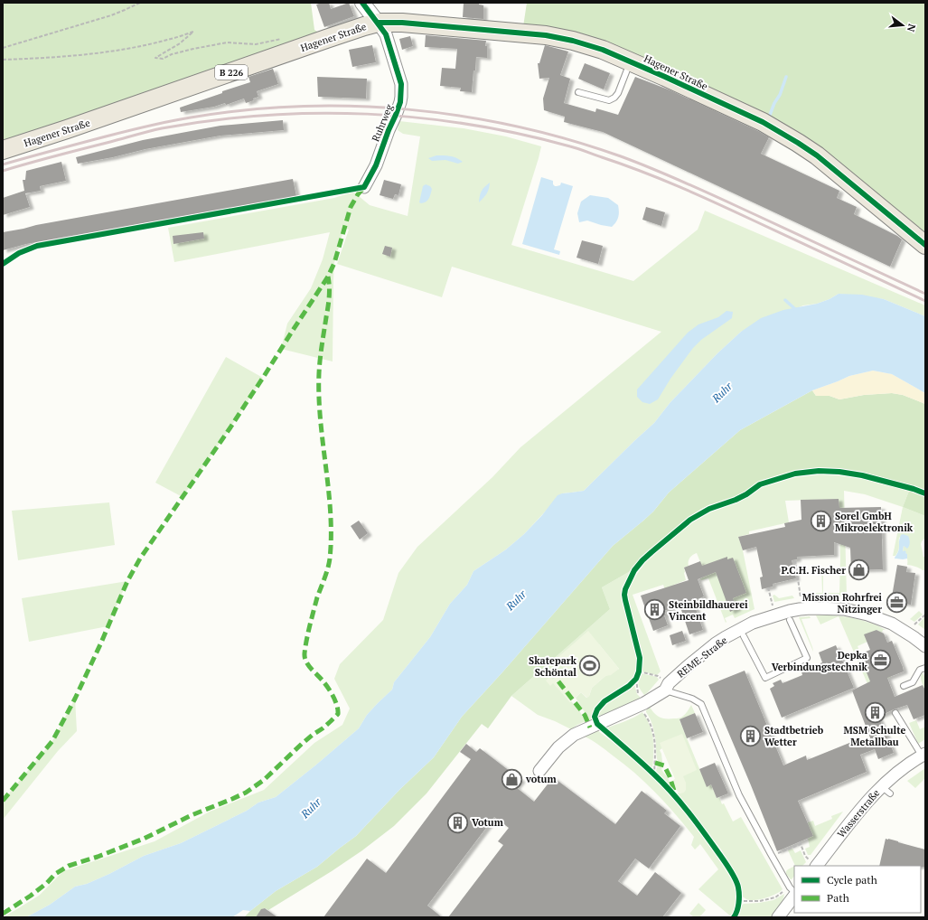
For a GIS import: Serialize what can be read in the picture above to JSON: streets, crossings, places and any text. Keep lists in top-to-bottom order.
{
  "streets": {
    "main road": ["Hagener Straße", "B 226"],
    "street": ["Ruhrweg", "REME-Straße", "Wasserstraße"]
  },
  "crossings": [
    ["Hagener Straße", "Ruhrweg"]
  ],
  "water": ["Ruhr"],
  "places": {
    "building": [
      "Sorel GmbH Mikroelektronik",
      "Steinbildhauerei Vincent",
      "MSM Schulte Metallbau",
      "Stadtbetrieb Wetter",
      "Votum"
    ],
    "shop": ["P.C.H. Fischer", "votum"],
    "office": ["Mission Rohrfrei Nitzinger", "Depka Verbindungstechnik"],
    "sports": ["Skatepark Schöntal"]
  },
  "legend": ["Cycle path", "Path"],
  "north": "right"
}
